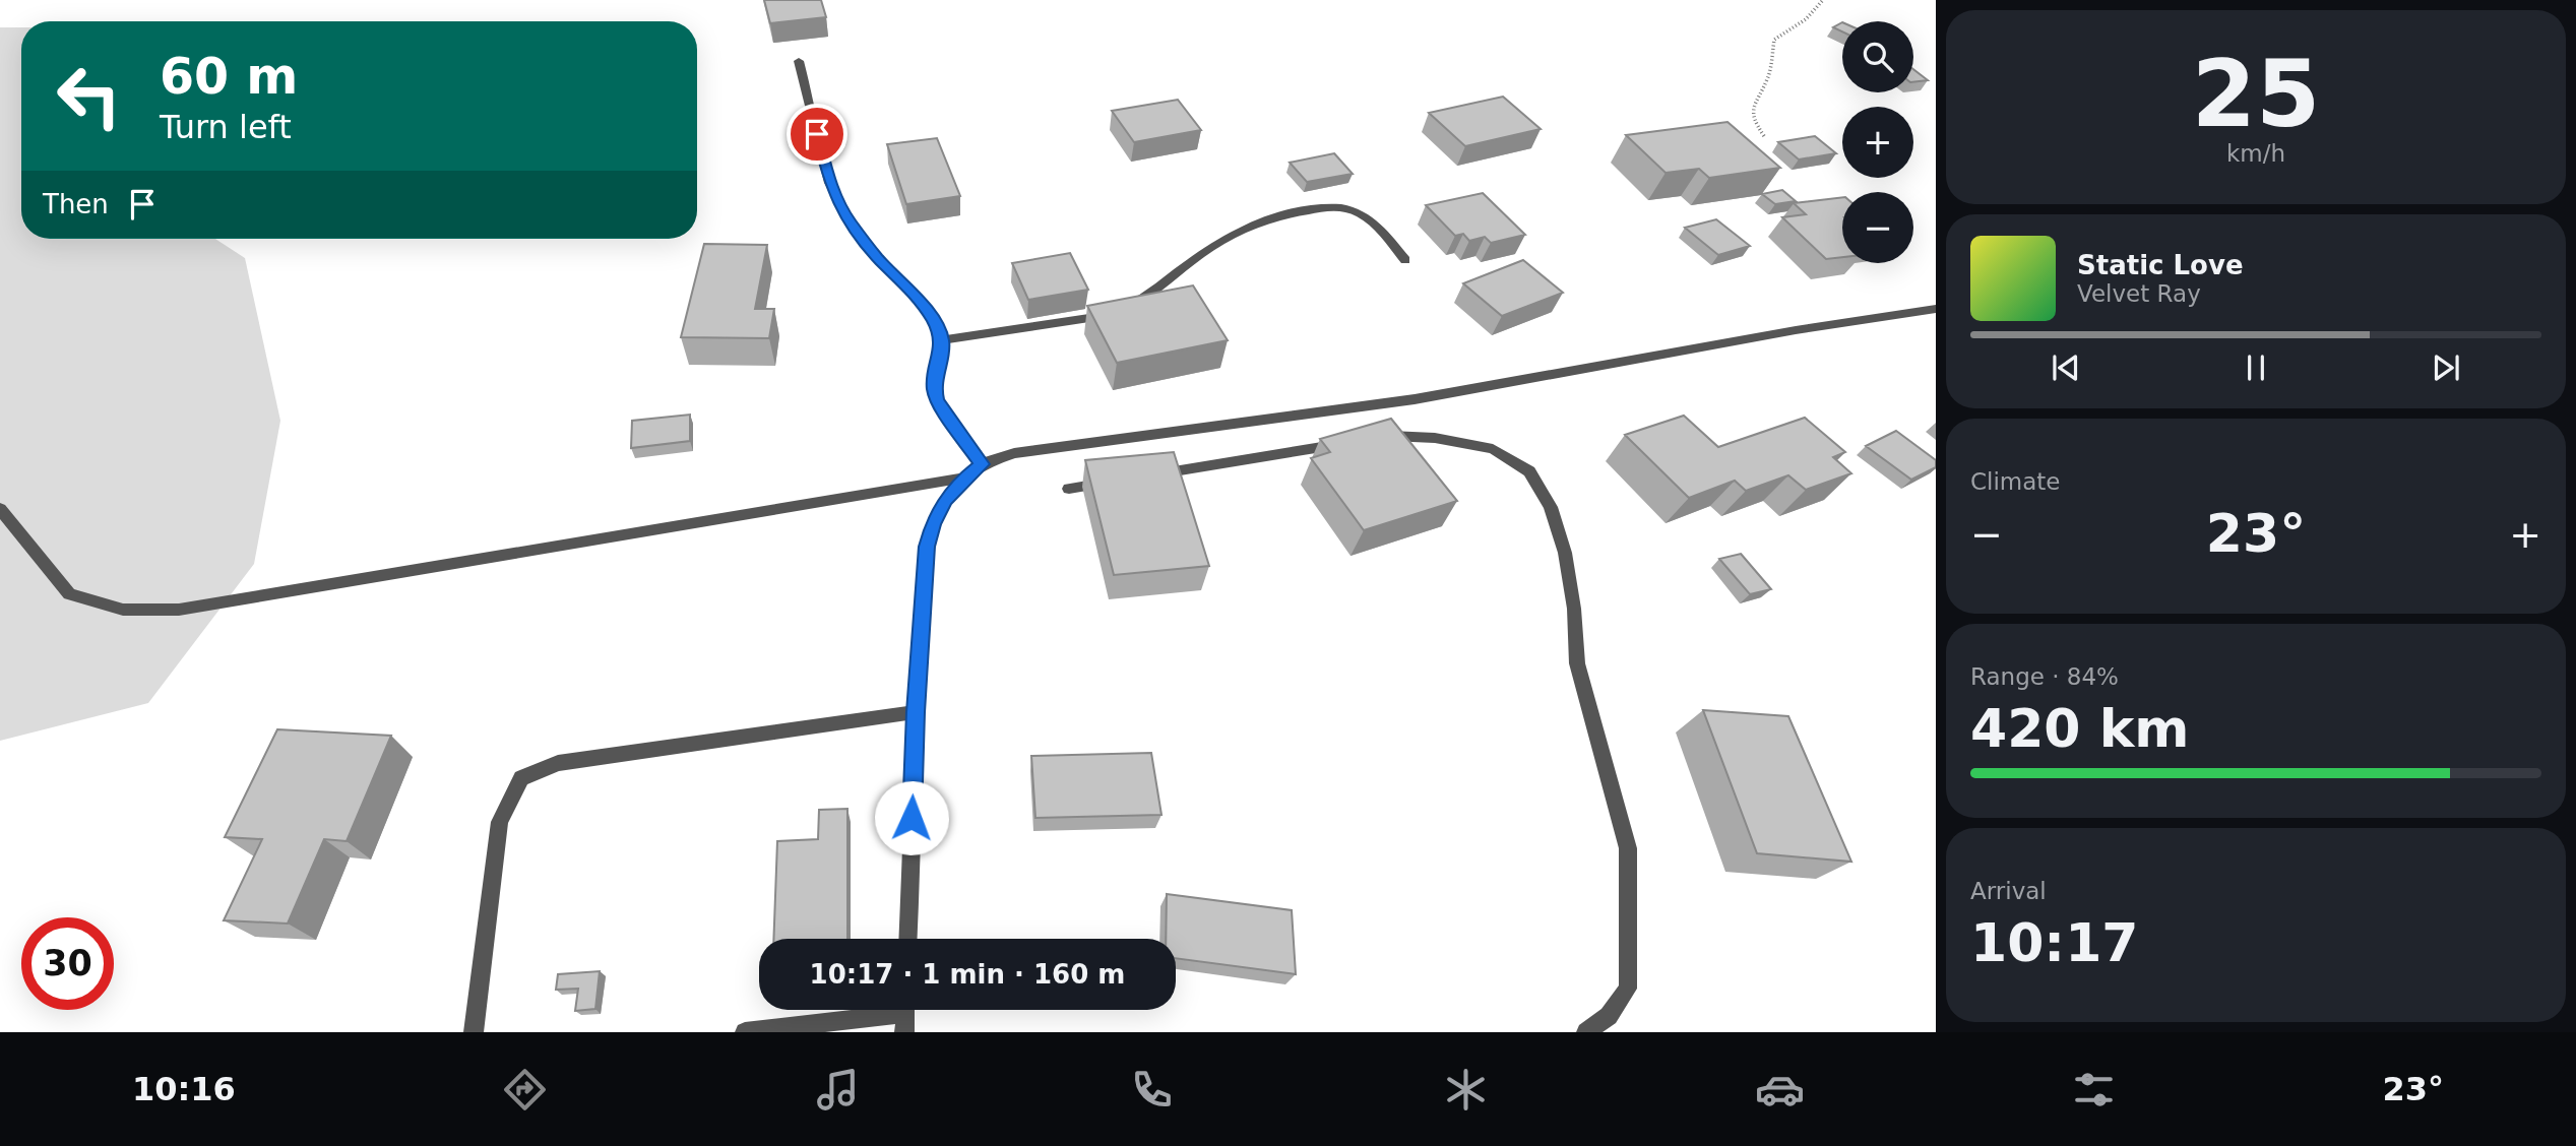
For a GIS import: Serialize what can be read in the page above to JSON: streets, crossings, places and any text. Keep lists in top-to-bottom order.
{
  "page": {
    "tile": [
      ["25", "km/h"],
      "Climate",
      ["Range · 84%", "420 km"],
      ["Arrival", "10:17"]
    ],
    "map_buttons": ["+", "−"],
    "turn": ["60 m", "Turn left"],
    "then": "Then",
    "song": ["Static Love", "Velvet Ray"],
    "heat": ["−", "23°", "+"],
    "limit": "30",
    "trip": "10:17 · 1 min · 160 m",
    "tabs": ["10:16", "23°"]
  }
}
